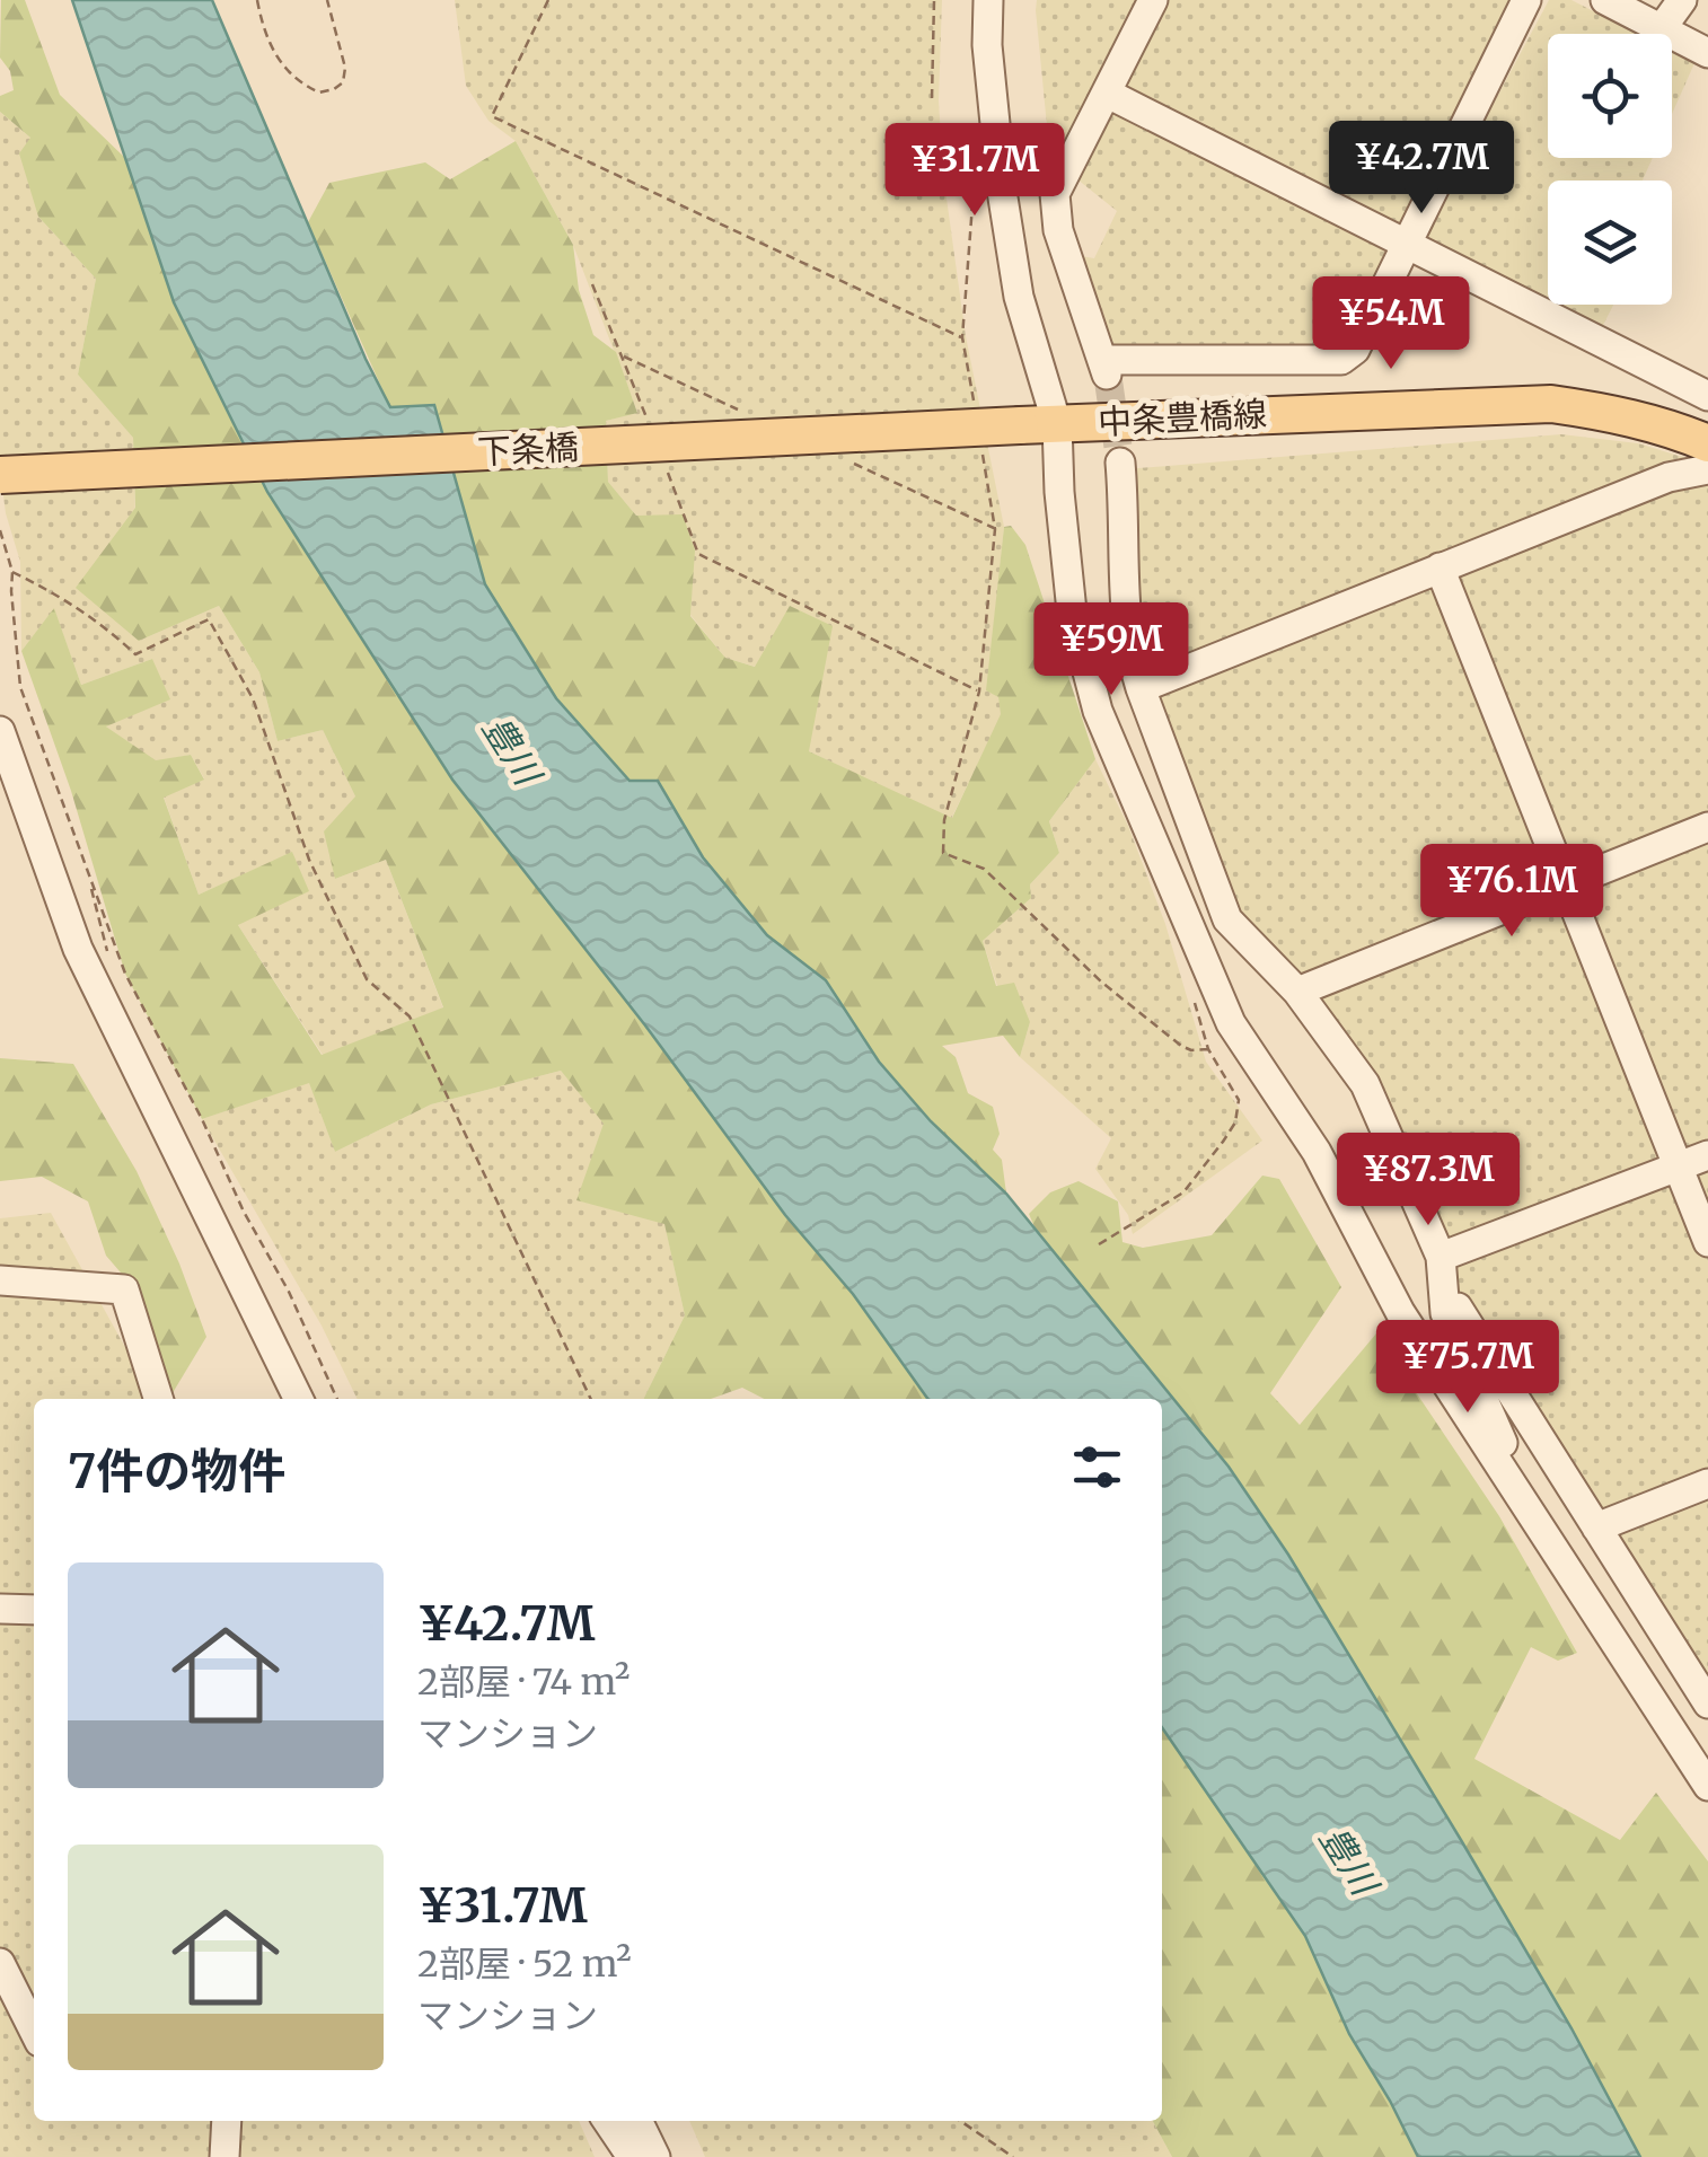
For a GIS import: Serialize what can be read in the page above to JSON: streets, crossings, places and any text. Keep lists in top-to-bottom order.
{
  "streets": {
    "main road": ["中条豊橋線", "下条橋"]
  },
  "crossings": [
    ["中条豊橋線", "下条橋"]
  ],
  "water": ["豊川"],
  "page": {
    "price": [
      "¥42.7M",
      "¥31.7M",
      "¥54M",
      "¥59M",
      "¥76.1M",
      "¥87.3M",
      "¥75.7M"
    ],
    "heading": "7件の物件",
    "list": [
      {
        "name": "¥42.7M",
        "note": "2部屋 · 74 m² · マンション"
      },
      {
        "name": "¥31.7M",
        "note": "2部屋 · 52 m² · マンション"
      }
    ]
  }
}
